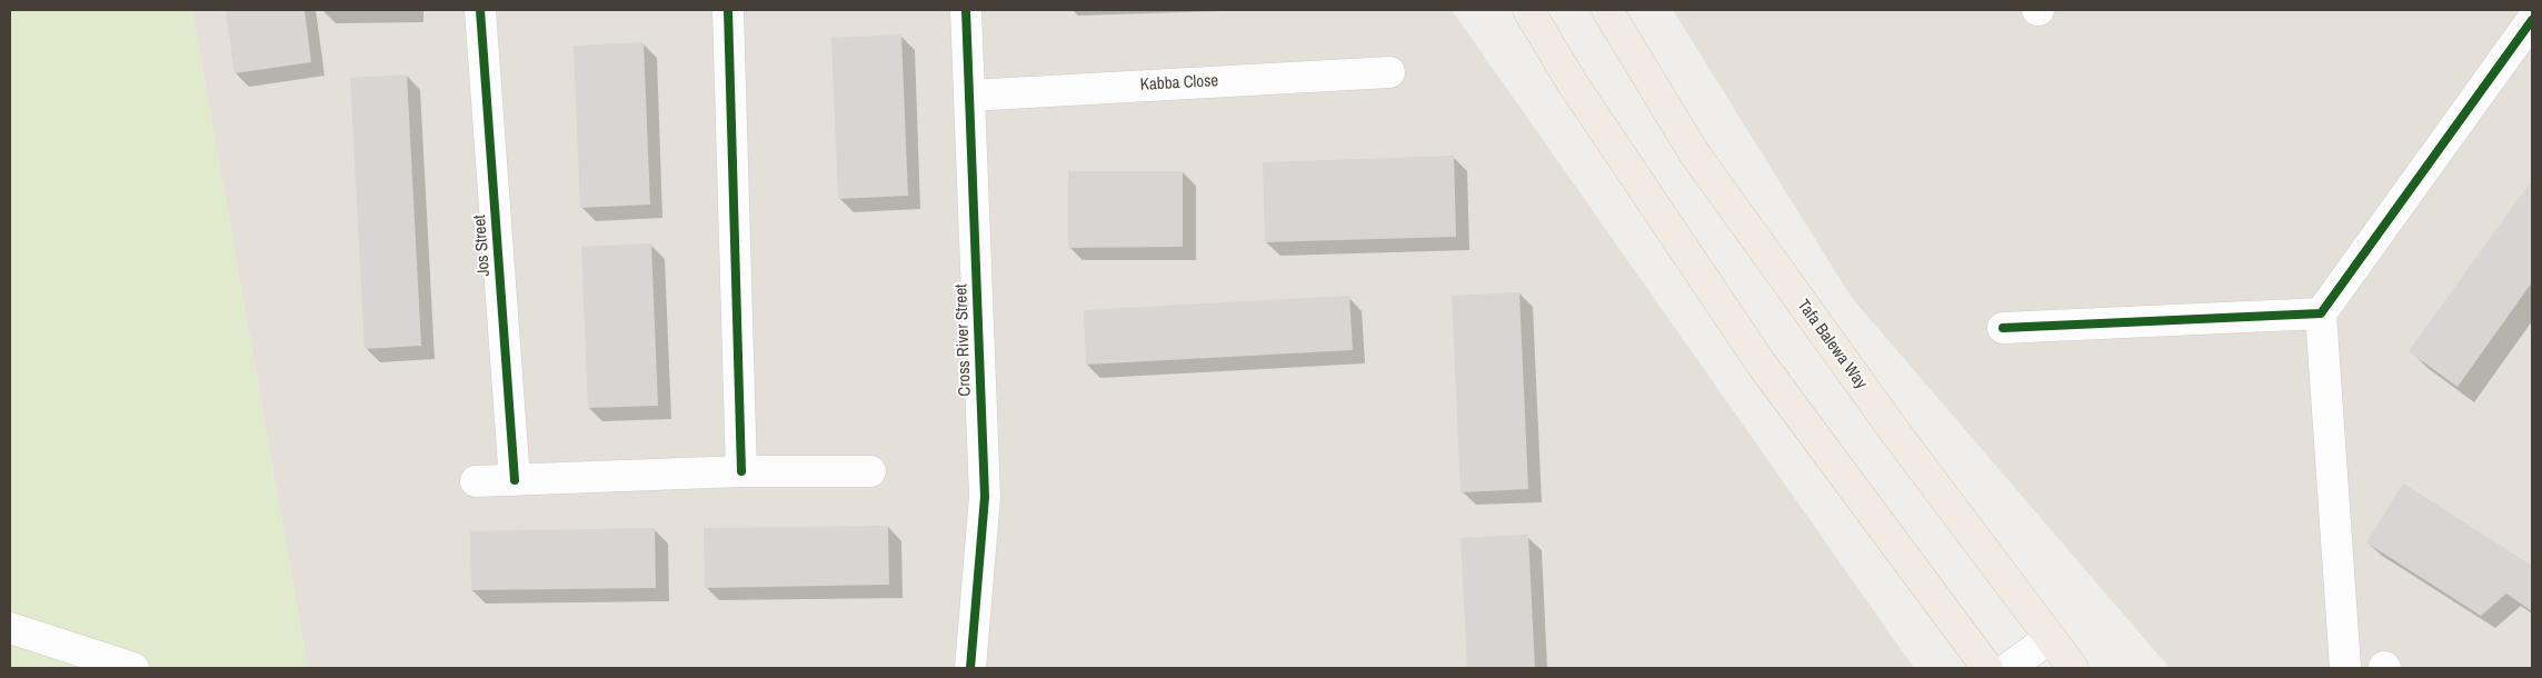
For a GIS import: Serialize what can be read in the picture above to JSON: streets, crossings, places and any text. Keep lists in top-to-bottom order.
{
  "streets": {
    "main road": ["Tafa Balewa Way"],
    "street": ["Kabba Close", "Jos Street", "Cross River Street"]
  },
  "crossings": [
    ["Kabba Close", "Cross River Street"]
  ]
}
